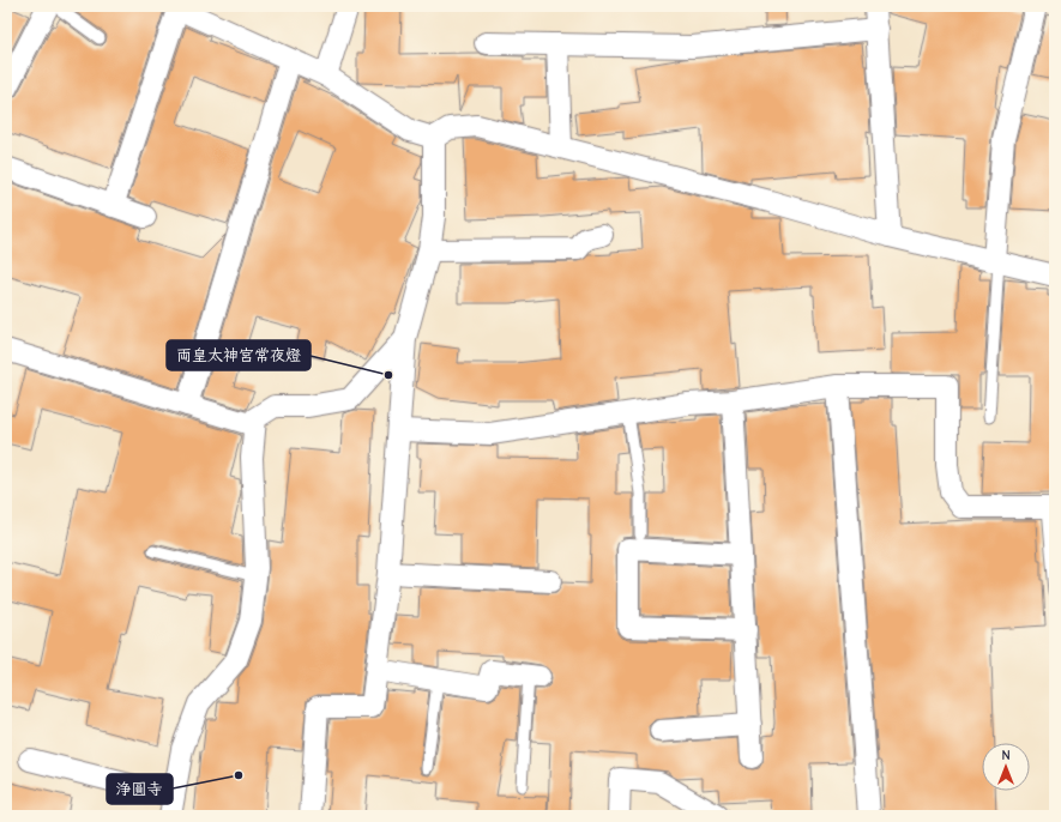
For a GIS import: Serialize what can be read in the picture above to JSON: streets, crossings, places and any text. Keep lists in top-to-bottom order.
{
  "places": ["両皇太神宮常夜燈", "浄圓寺"],
  "north": "top"
}
